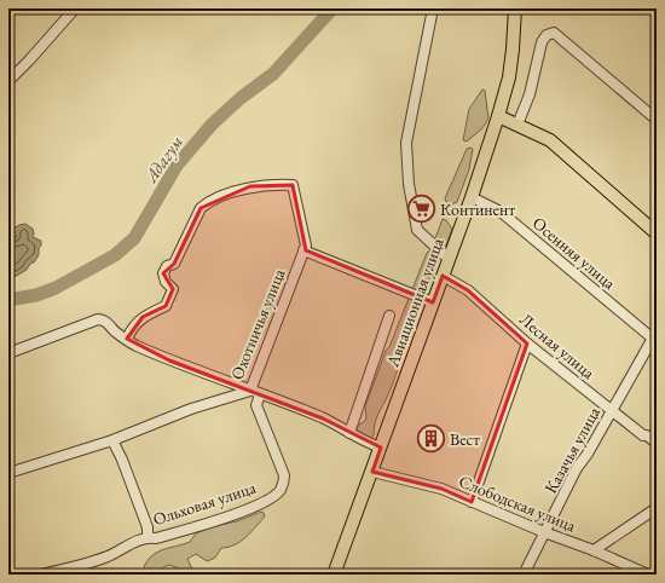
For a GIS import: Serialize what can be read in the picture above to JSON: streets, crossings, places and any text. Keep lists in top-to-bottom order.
{
  "streets": {
    "main road": ["Авиационная улица"],
    "street": [
      "Осенняя улица",
      "Охотничья улица",
      "Лесная улица",
      "Казачья улица",
      "Ольховая улица",
      "Слободская улица"
    ]
  },
  "crossings": [
    ["Осенняя улица", "Авиационная улица"],
    ["Осенняя улица", "Казачья улица"],
    ["Авиационная улица", "Лесная улица"],
    ["Авиационная улица", "Слободская улица"],
    ["Охотничья улица", "Ольховая улица"],
    ["Лесная улица", "Казачья улица"],
    ["Казачья улица", "Слободская улица"]
  ],
  "water": ["Адагум"],
  "places": {
    "supermarket": ["Континент"],
    "building": ["Вест"]
  }
}
